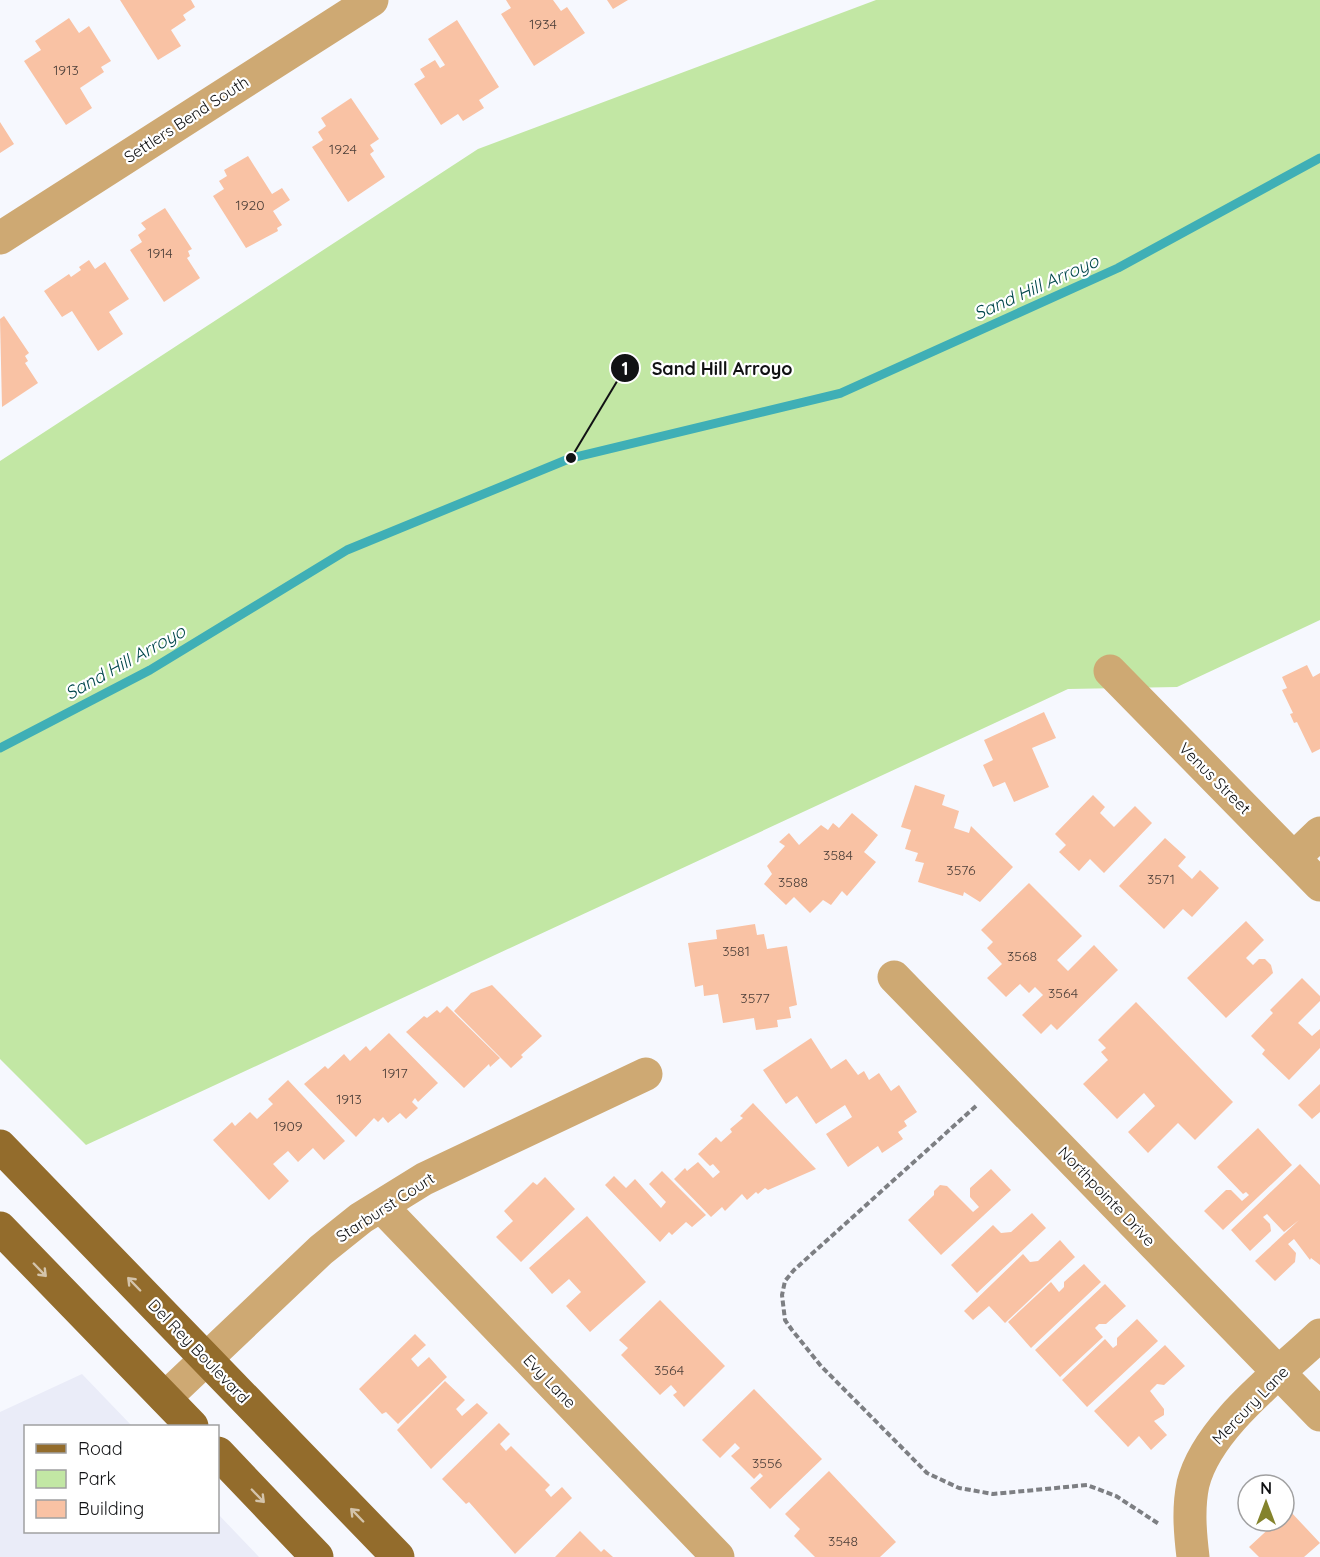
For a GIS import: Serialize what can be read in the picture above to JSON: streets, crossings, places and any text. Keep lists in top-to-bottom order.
{
  "streets": {
    "main road": ["Del Rey Boulevard"],
    "street": [
      "Settlers Bend South",
      "Venus Street",
      "Northpointe Drive",
      "Starburst Court",
      "Evy Lane",
      "Mercury Lane"
    ]
  },
  "crossings": [
    ["Northpointe Drive", "Mercury Lane"],
    ["Starburst Court", "Del Rey Boulevard"],
    ["Starburst Court", "Evy Lane"]
  ],
  "water": ["Sand Hill Arroyo"],
  "places": ["Sand Hill Arroyo"],
  "house_numbers": [
    "1934",
    "1913",
    "1924",
    "1920",
    "1914",
    "3584",
    "3576",
    "3571",
    "3588",
    "3581",
    "3568",
    "3564",
    "3577",
    "1917",
    "1913",
    "1909",
    "3564",
    "3556",
    "3548"
  ],
  "legend": ["Road", "Park", "Building"],
  "north": "top"
}
